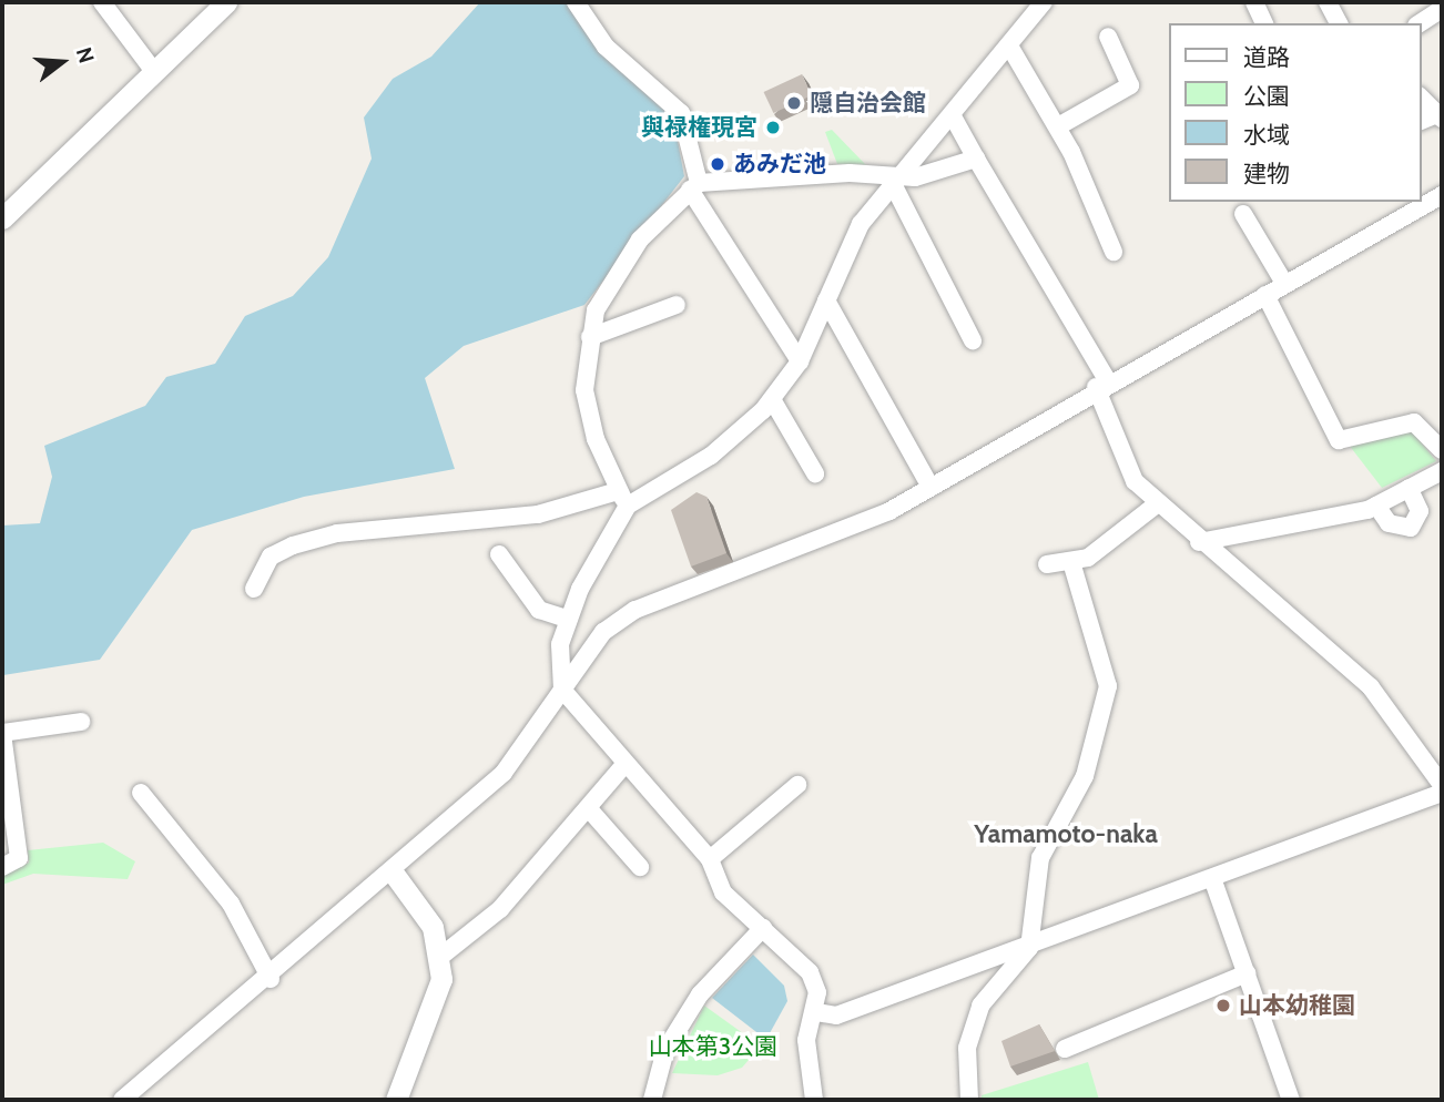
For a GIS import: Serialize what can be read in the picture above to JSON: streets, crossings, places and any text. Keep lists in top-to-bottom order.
{
  "districts": ["Yamamoto-naka"],
  "parks": ["山本第3公園"],
  "places": [
    "隠自治会館",
    "與禄権現宮",
    "あみだ池",
    "山本幼稚園"
  ],
  "legend": [
    "道路",
    "公園",
    "水域",
    "建物"
  ],
  "north": "right"
}
